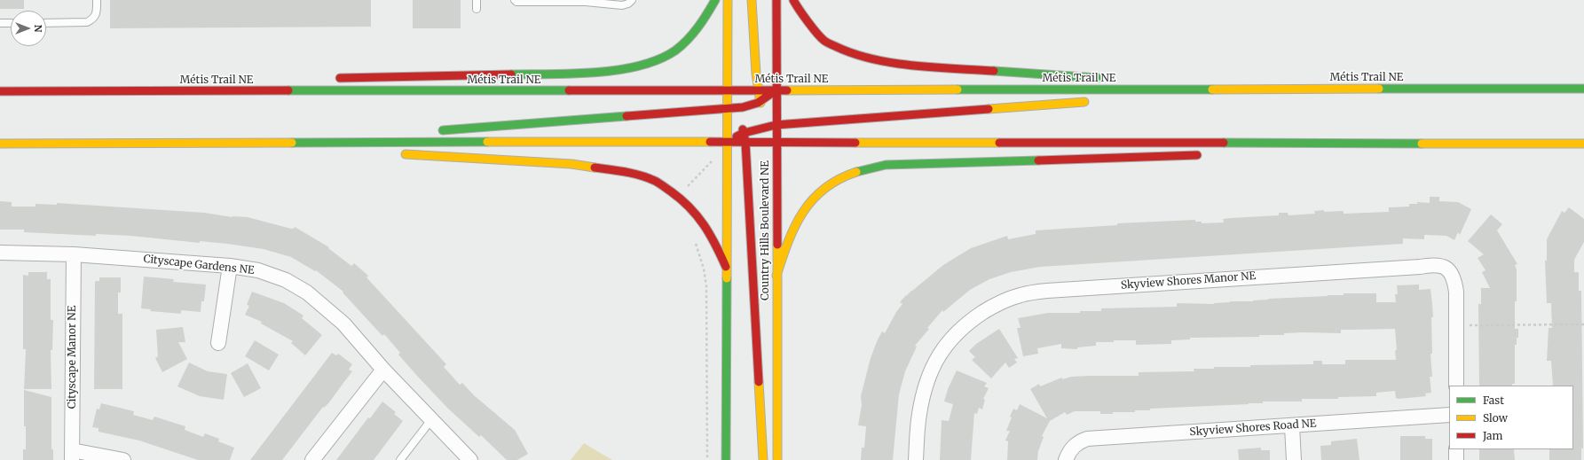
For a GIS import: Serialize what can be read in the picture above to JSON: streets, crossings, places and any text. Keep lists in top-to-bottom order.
{
  "streets": {
    "main road": ["Métis Trail NE", "Country Hills Boulevard NE"],
    "street": [
      "Cityscape Gardens NE",
      "Skyview Shores Manor NE",
      "Cityscape Manor NE",
      "Skyview Shores Road NE"
    ]
  },
  "crossings": [
    ["Métis Trail NE", "Country Hills Boulevard NE"],
    ["Cityscape Gardens NE", "Cityscape Manor NE"]
  ],
  "legend": ["Fast", "Slow", "Jam"],
  "north": "right"
}
